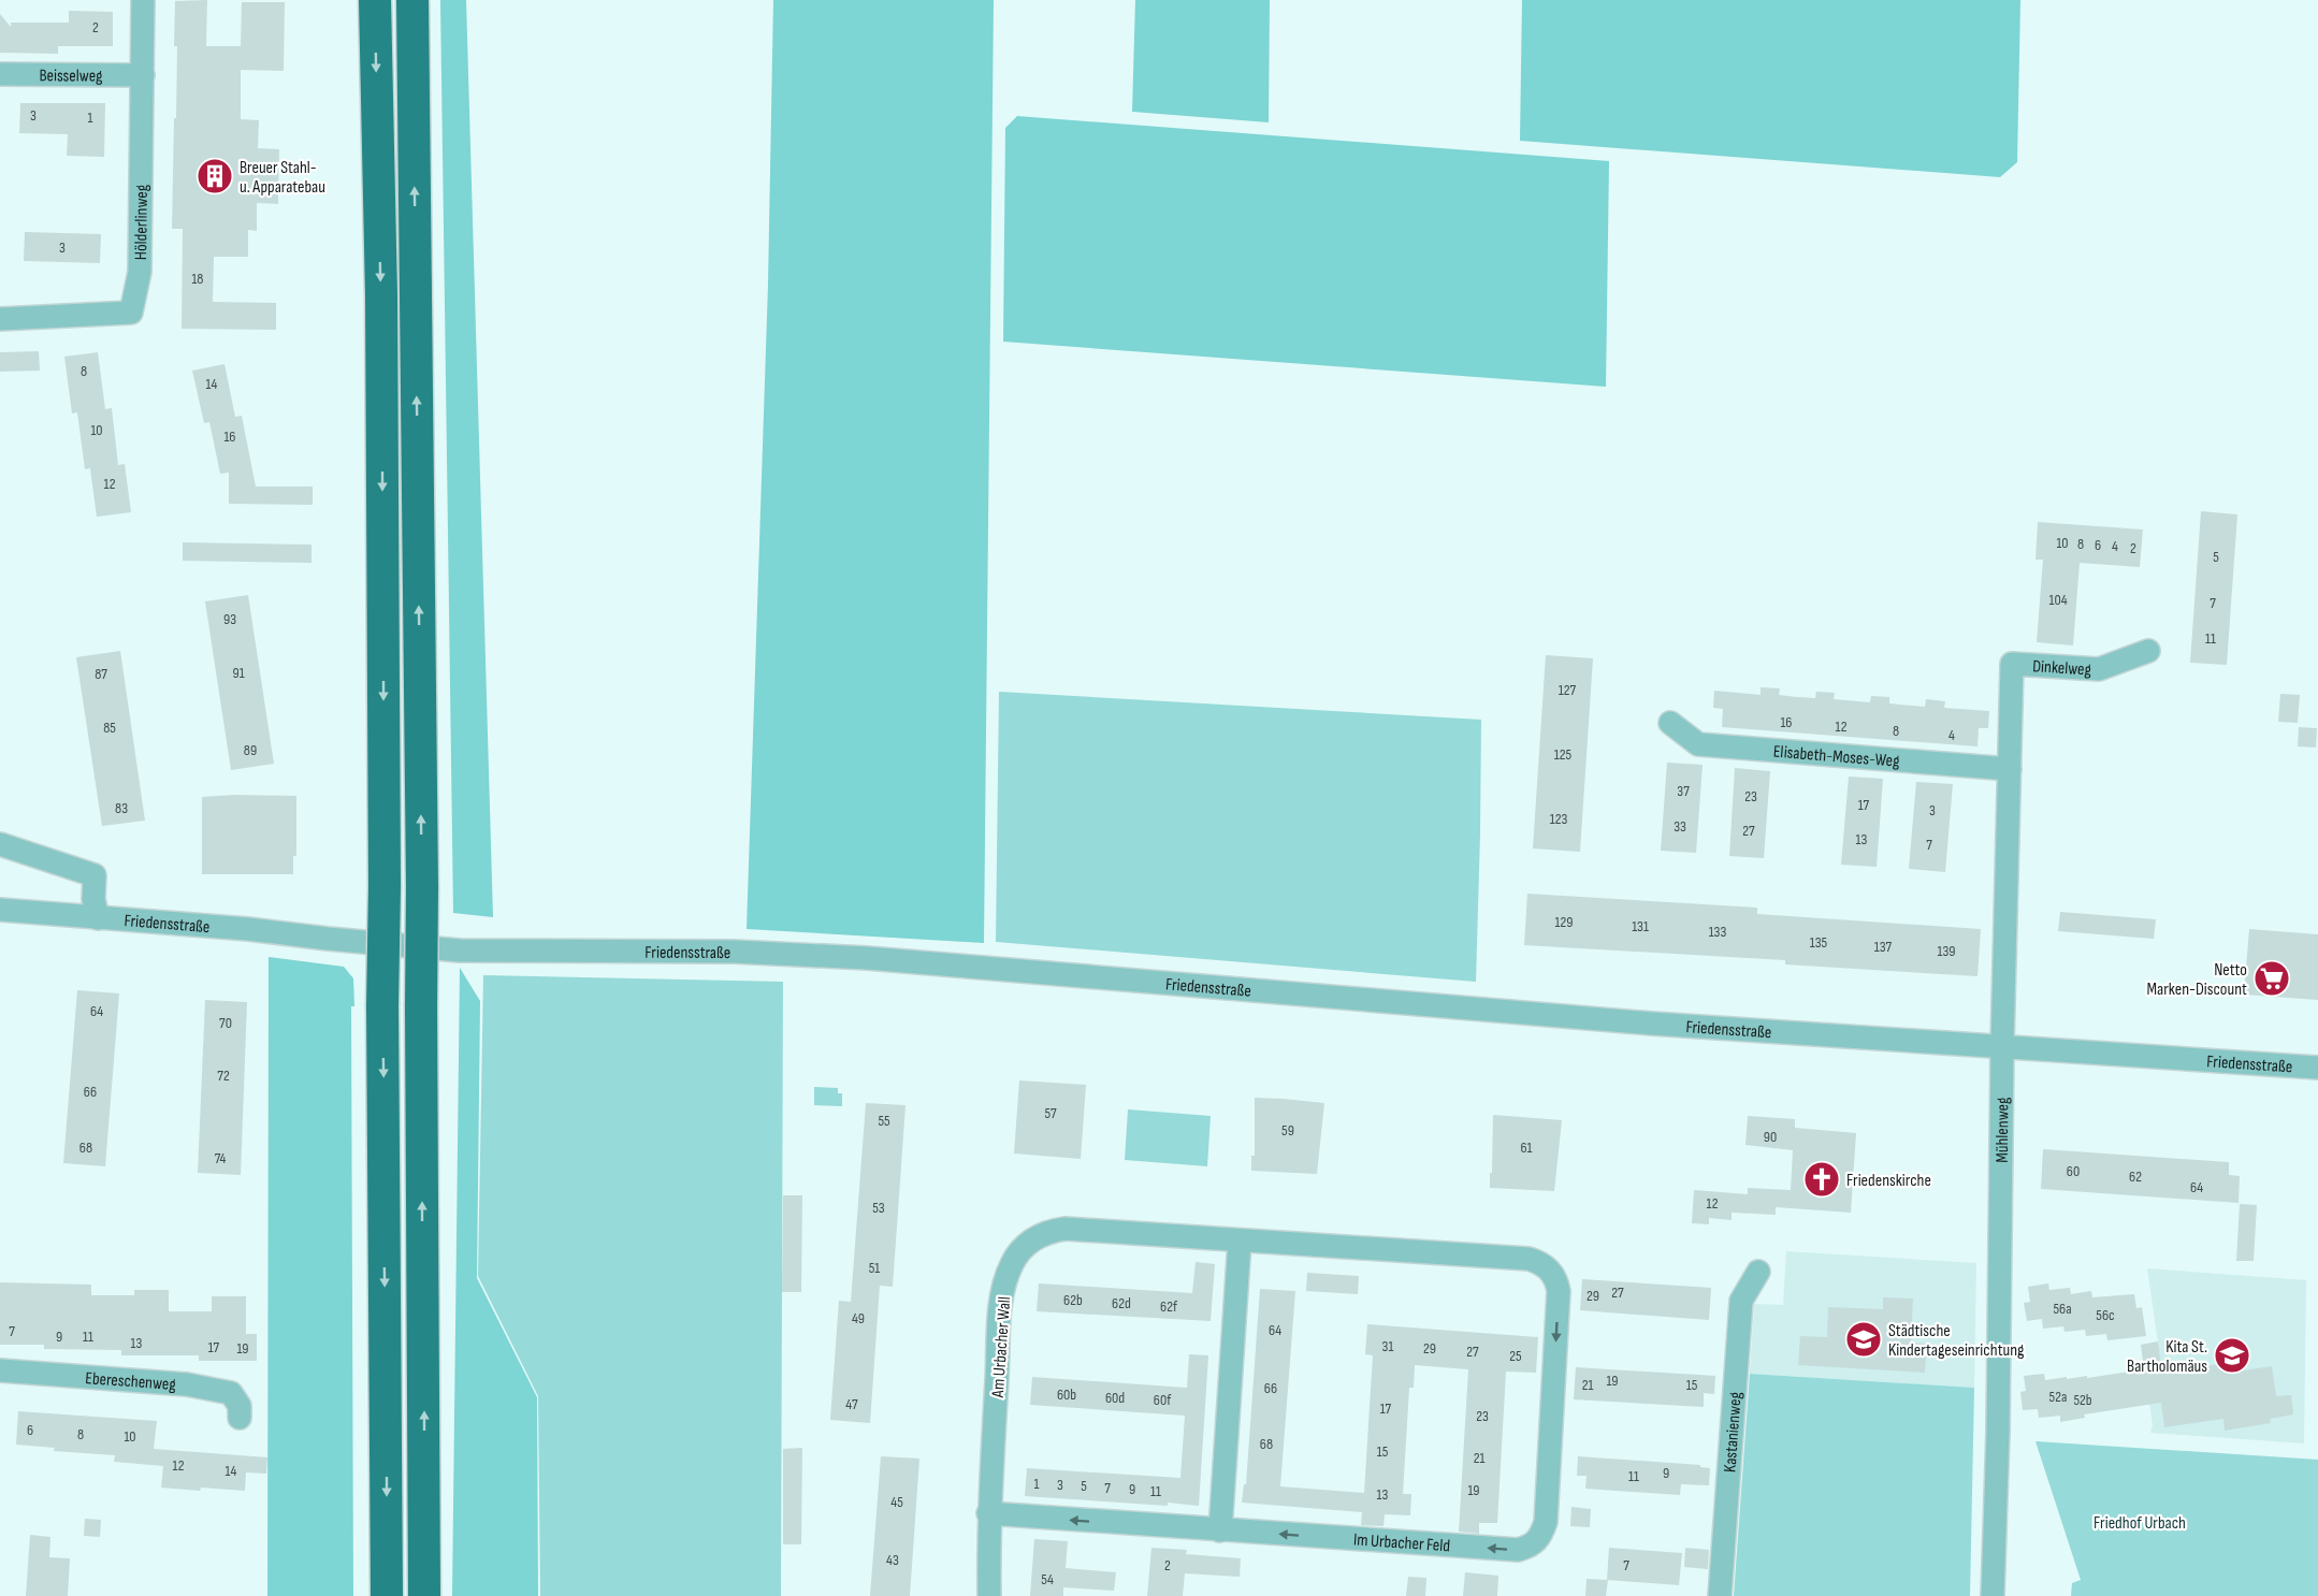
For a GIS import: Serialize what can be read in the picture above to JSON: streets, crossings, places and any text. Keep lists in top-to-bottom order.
{
  "streets": {
    "street": [
      "Beisselweg",
      "Hölderlinweg",
      "Dinkelweg",
      "Elisabeth-Moses-Weg",
      "Friedensstraße",
      "Mühlenweg",
      "Am Urbacher Wall",
      "Ebereschenweg",
      "Kastanienweg",
      "Im Urbacher Feld"
    ]
  },
  "crossings": [
    ["Beisselweg", "Hölderlinweg"],
    ["Dinkelweg", "Mühlenweg"],
    ["Elisabeth-Moses-Weg", "Mühlenweg"],
    ["Friedensstraße", "Mühlenweg"],
    ["Am Urbacher Wall", "Im Urbacher Feld"]
  ],
  "parks": ["Friedhof Urbach"],
  "places": {
    "building": ["Breuer Stahl- u. Apparatebau"],
    "supermarket": ["Netto Marken-Discount"],
    "church": ["Friedenskirche"],
    "school or university": ["Städtische Kindertageseinrichtung", "Kita St. Bartholomäus"]
  },
  "house_numbers": [
    "2",
    "3",
    "1",
    "3",
    "18",
    "8",
    "14",
    "10",
    "16",
    "12",
    "10",
    "8",
    "6",
    "4",
    "2",
    "5",
    "104",
    "7",
    "93",
    "11",
    "91",
    "87",
    "127",
    "16",
    "12",
    "85",
    "8",
    "4",
    "89",
    "125",
    "37",
    "23",
    "17",
    "83",
    "3",
    "123",
    "33",
    "27",
    "13",
    "7",
    "129",
    "131",
    "133",
    "135",
    "137",
    "139",
    "64",
    "70",
    "72",
    "66",
    "57",
    "55",
    "59",
    "90",
    "68",
    "61",
    "74",
    "60",
    "62",
    "64",
    "12",
    "53",
    "51",
    "27",
    "29",
    "62b",
    "62d",
    "62f",
    "56a",
    "56c",
    "49",
    "64",
    "7",
    "9",
    "11",
    "13",
    "31",
    "17",
    "19",
    "29",
    "27",
    "25",
    "19",
    "21",
    "15",
    "66",
    "60b",
    "52a",
    "60d",
    "60f",
    "52b",
    "47",
    "17",
    "23",
    "6",
    "8",
    "10",
    "68",
    "15",
    "21",
    "12",
    "14",
    "9",
    "11",
    "1",
    "3",
    "5",
    "7",
    "9",
    "19",
    "11",
    "13",
    "45",
    "43",
    "2",
    "7",
    "54"
  ]
}
